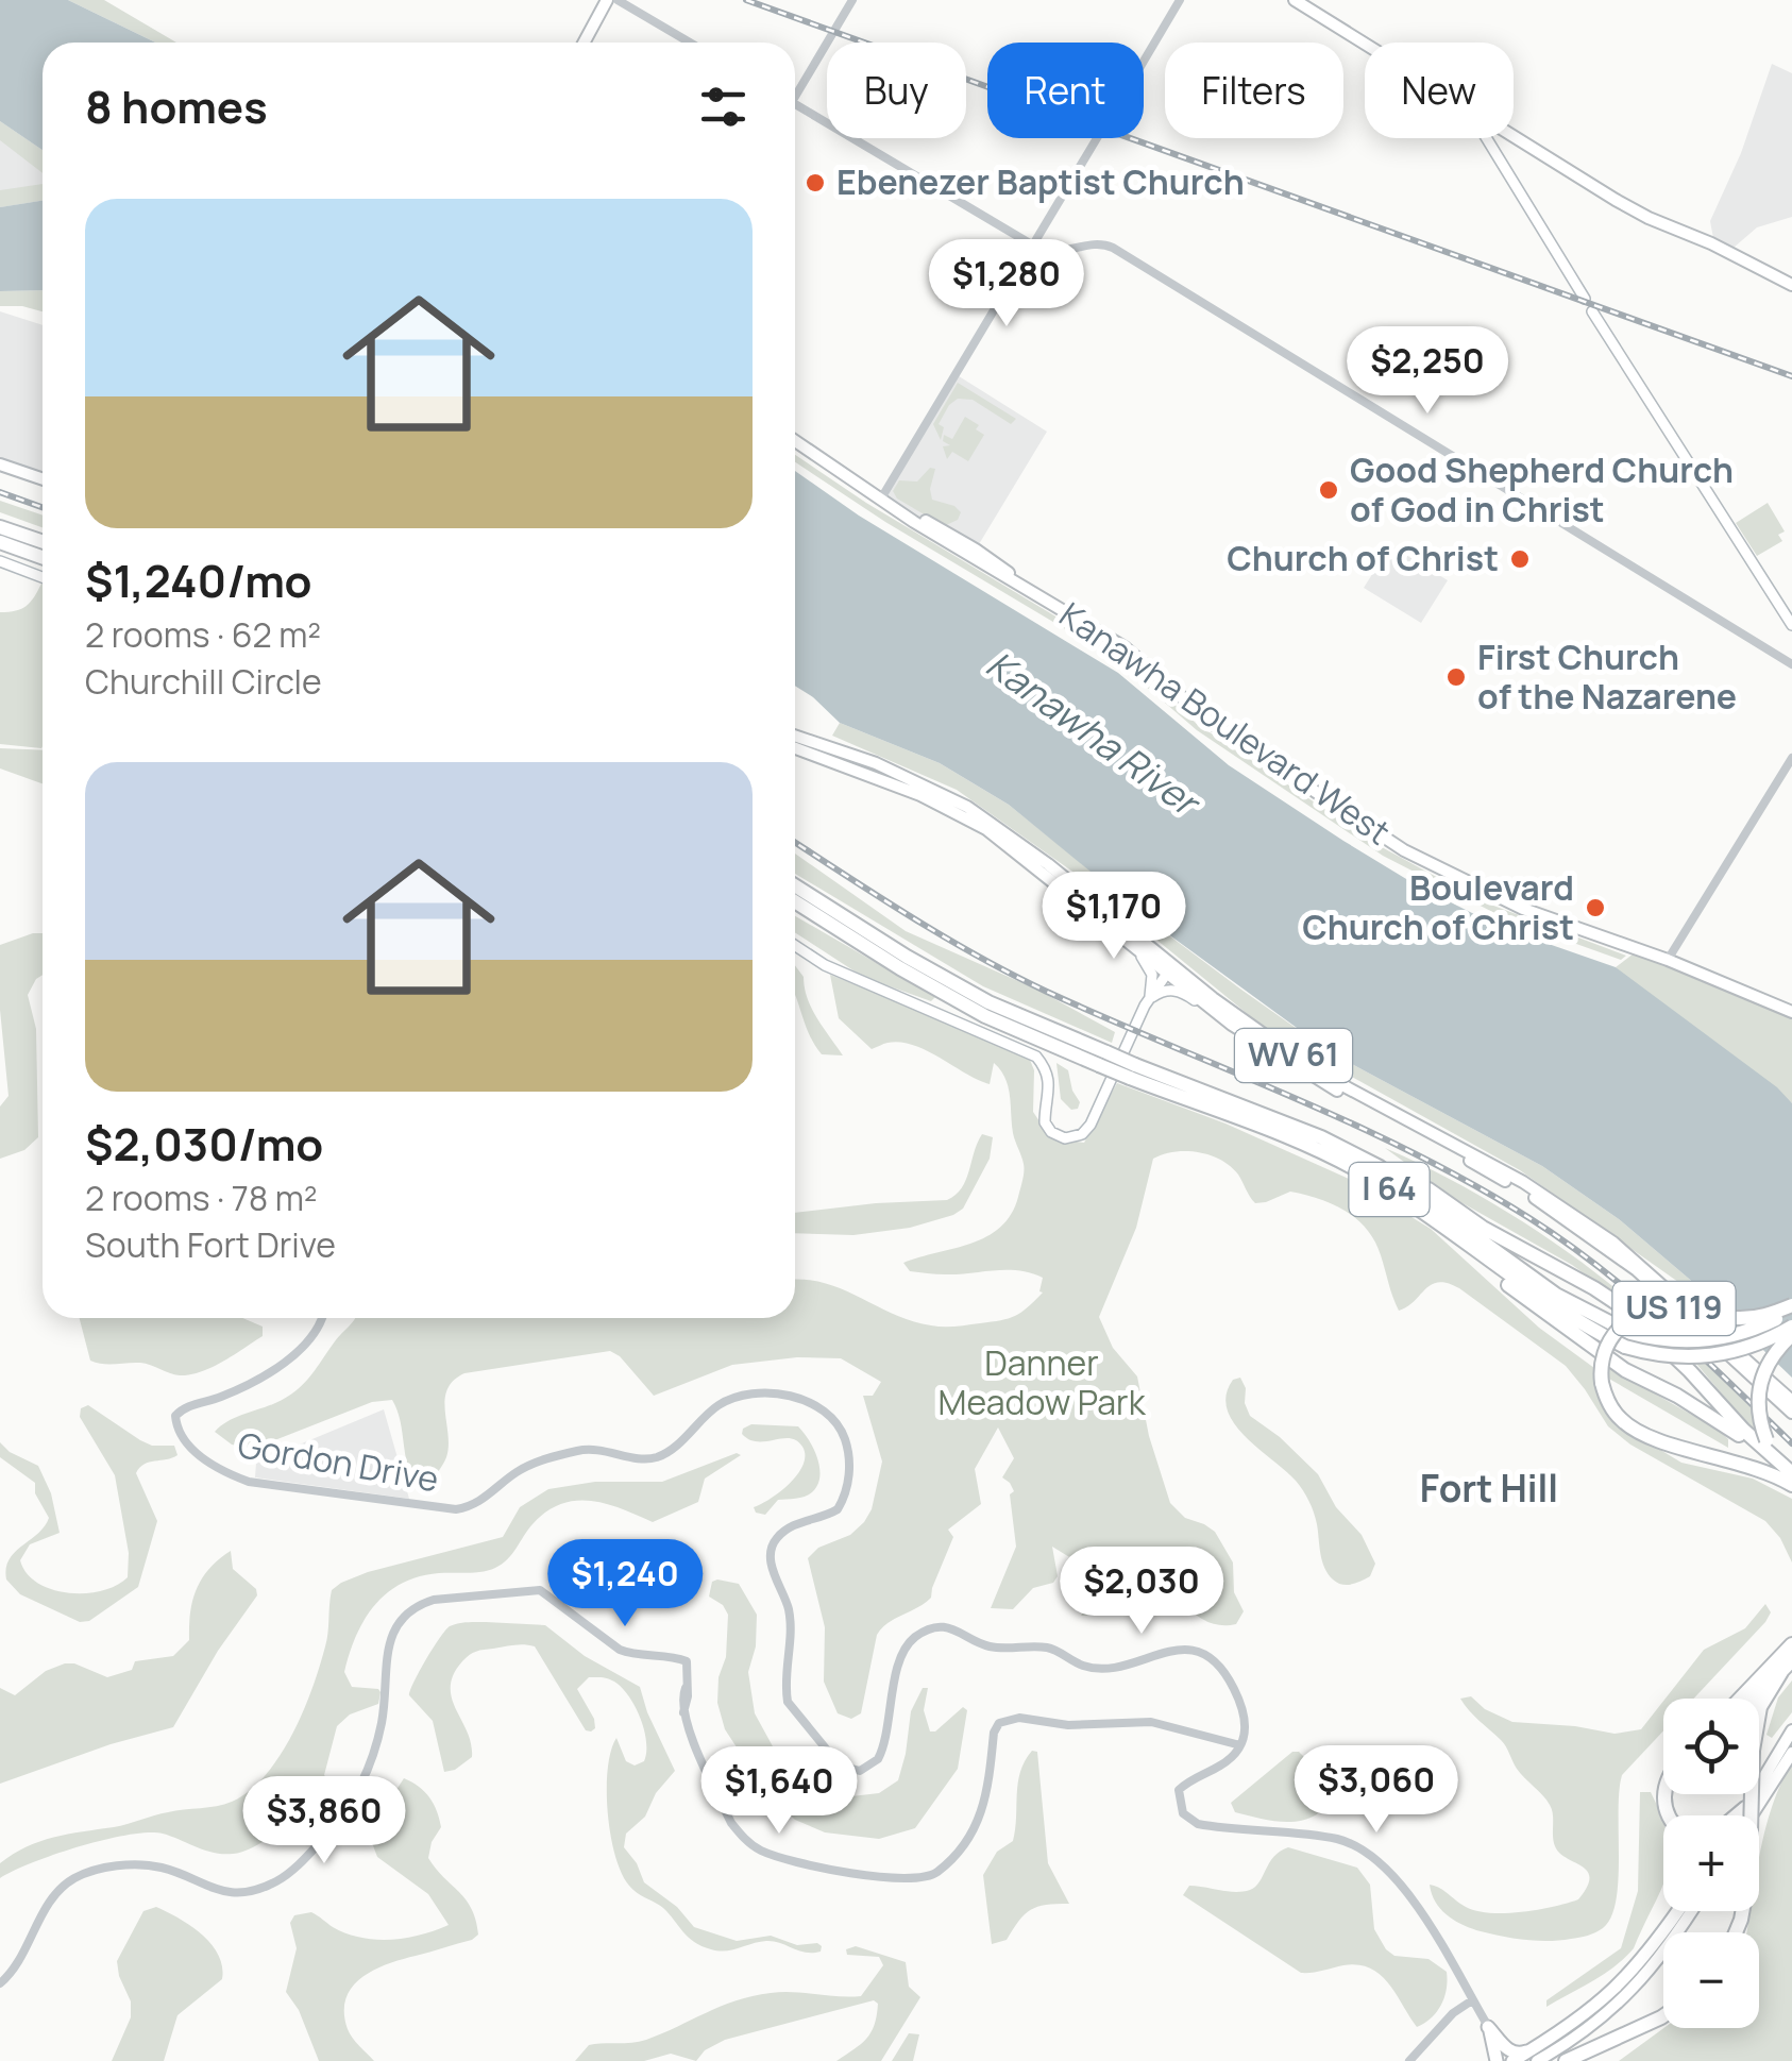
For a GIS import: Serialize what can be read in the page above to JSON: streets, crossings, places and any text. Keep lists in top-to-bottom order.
{
  "streets": {
    "highway": ["I 64", "US 119"],
    "main road": ["Kanawha Boulevard West", "WV 61"],
    "street": ["Gordon Drive"]
  },
  "crossings": [
    ["I 64", "US 119"]
  ],
  "districts": ["Fort Hill"],
  "water": ["Kanawha River"],
  "parks": ["Danner Meadow Park"],
  "places": [
    "Ebenezer Baptist Church",
    "Good Shepherd Church of God in Christ",
    "Church of Christ",
    "First Church of the Nazarene",
    "Boulevard Church of Christ"
  ],
  "page": {
    "chip": [
      "Buy",
      "Rent",
      "Filters",
      "New"
    ],
    "heading": "8 homes",
    "list": [
      {
        "name": "$1,240/mo",
        "note": "2 rooms · 62 m² · Churchill Circle"
      },
      {
        "name": "$2,030/mo",
        "note": "2 rooms · 78 m² · South Fort Drive"
      }
    ],
    "price": [
      "$1,280",
      "$2,250",
      "$1,170",
      "$1,240",
      "$2,030",
      "$3,060",
      "$1,640",
      "$3,860"
    ],
    "map_buttons": ["+", "−"]
  }
}
